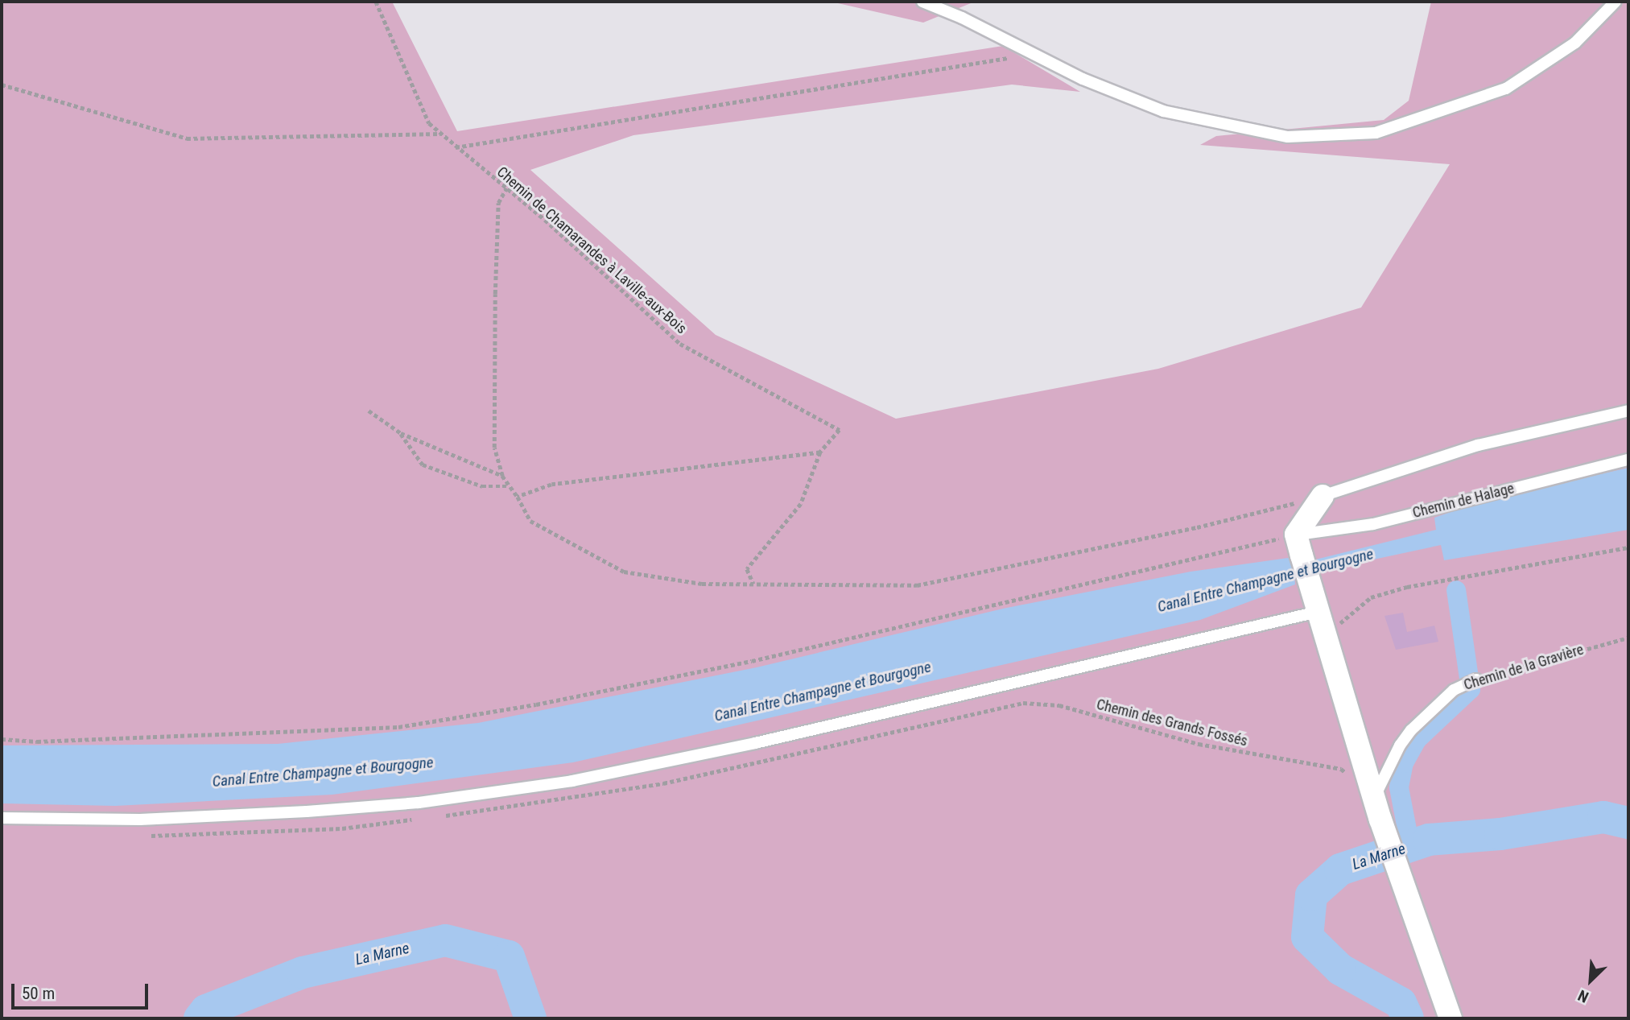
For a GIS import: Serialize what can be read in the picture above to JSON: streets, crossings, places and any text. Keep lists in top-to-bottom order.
{
  "streets": {
    "lane": ["Chemin de Halage", "Chemin de la Gravière"],
    "path": ["Chemin de Chamarandes à Laville-aux-Bois", "Chemin des Grands Fossés"]
  },
  "water": ["Canal Entre Champagne et Bourgogne", "La Marne"],
  "scale_bar": "50 m",
  "north": "bottom left"
}
